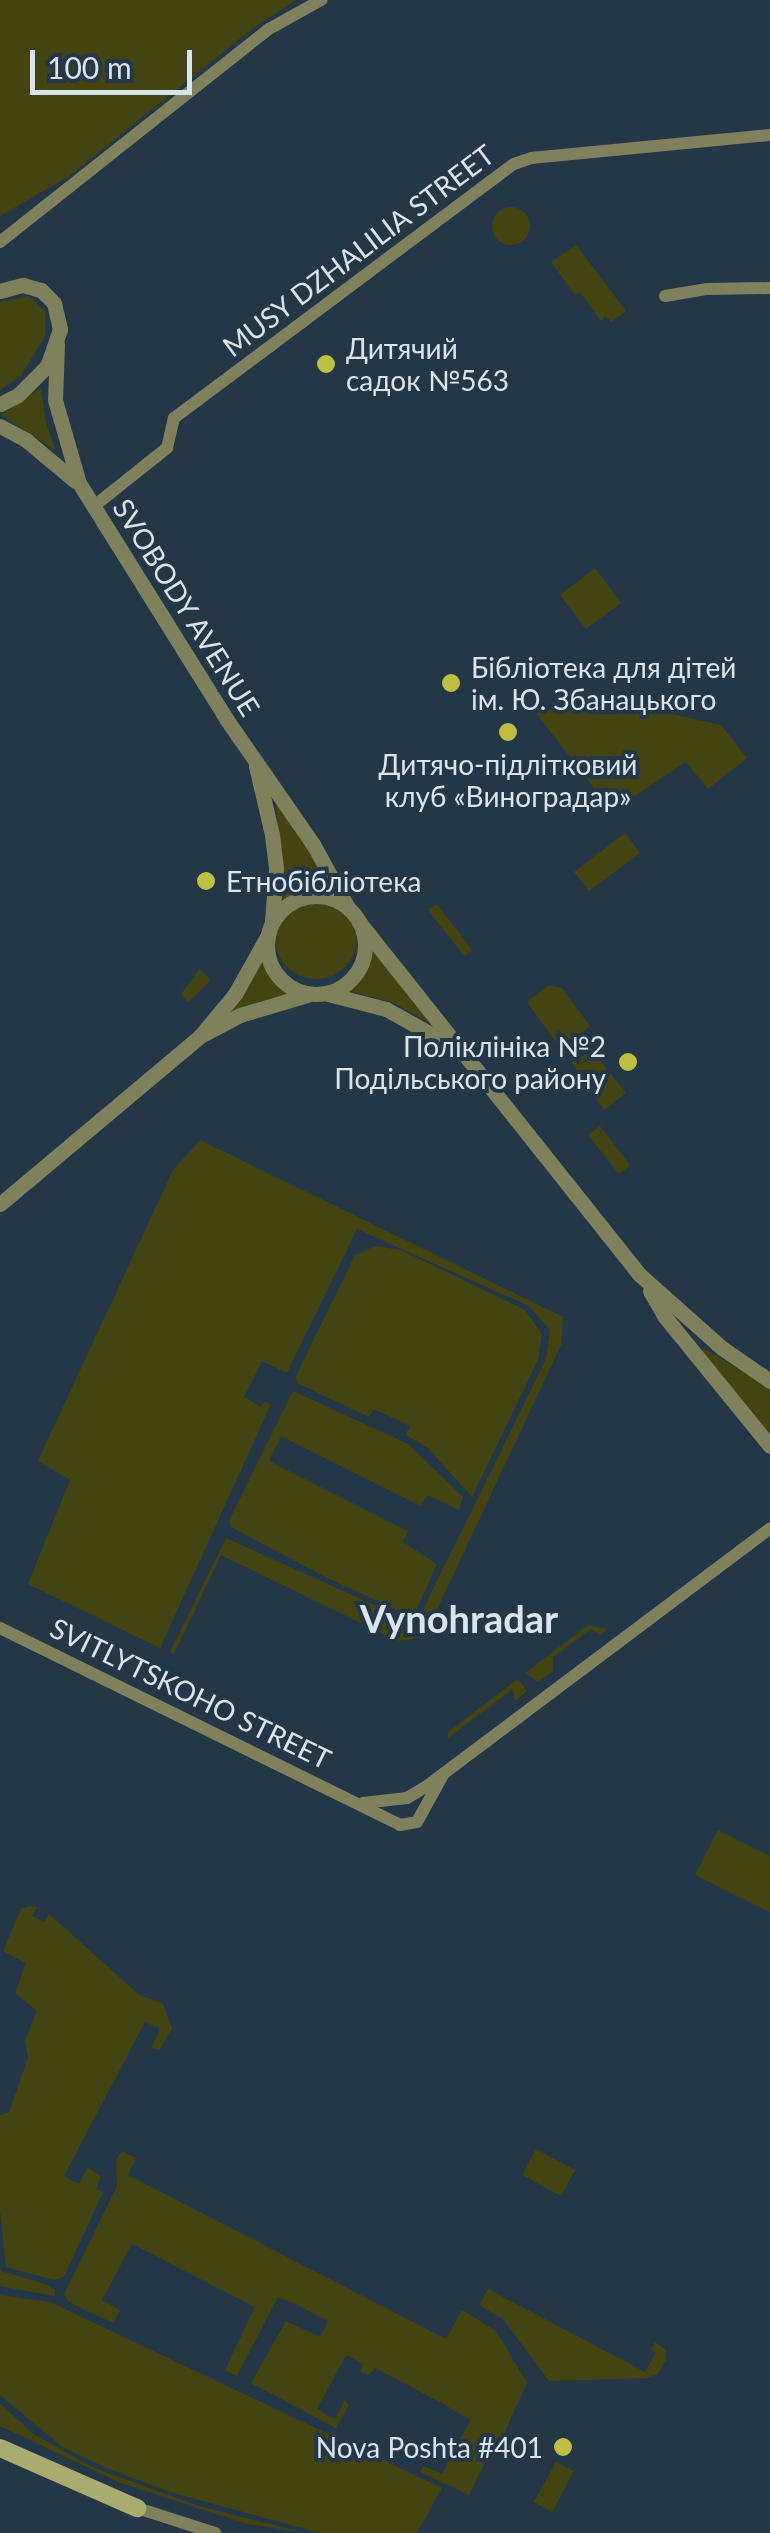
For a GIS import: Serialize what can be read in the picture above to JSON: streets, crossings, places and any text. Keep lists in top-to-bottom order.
{
  "streets": {
    "street": ["MUSY DZHALILIA STREET", "SVOBODY AVENUE", "SVITLYTSKOHO STREET"]
  },
  "crossings": [
    ["MUSY DZHALILIA STREET", "SVOBODY AVENUE"]
  ],
  "districts": ["Vynohradar"],
  "places": [
    "Дитячий садок №563",
    "Бібліотека для дітей ім. Ю. Збанацького",
    "Дитячо-підлітковий клуб «Виноградар»",
    "Етнобібліотека",
    "Поліклініка №2 Подільського району",
    "Nova Poshta #401"
  ],
  "scale_bar": "100 m"
}
